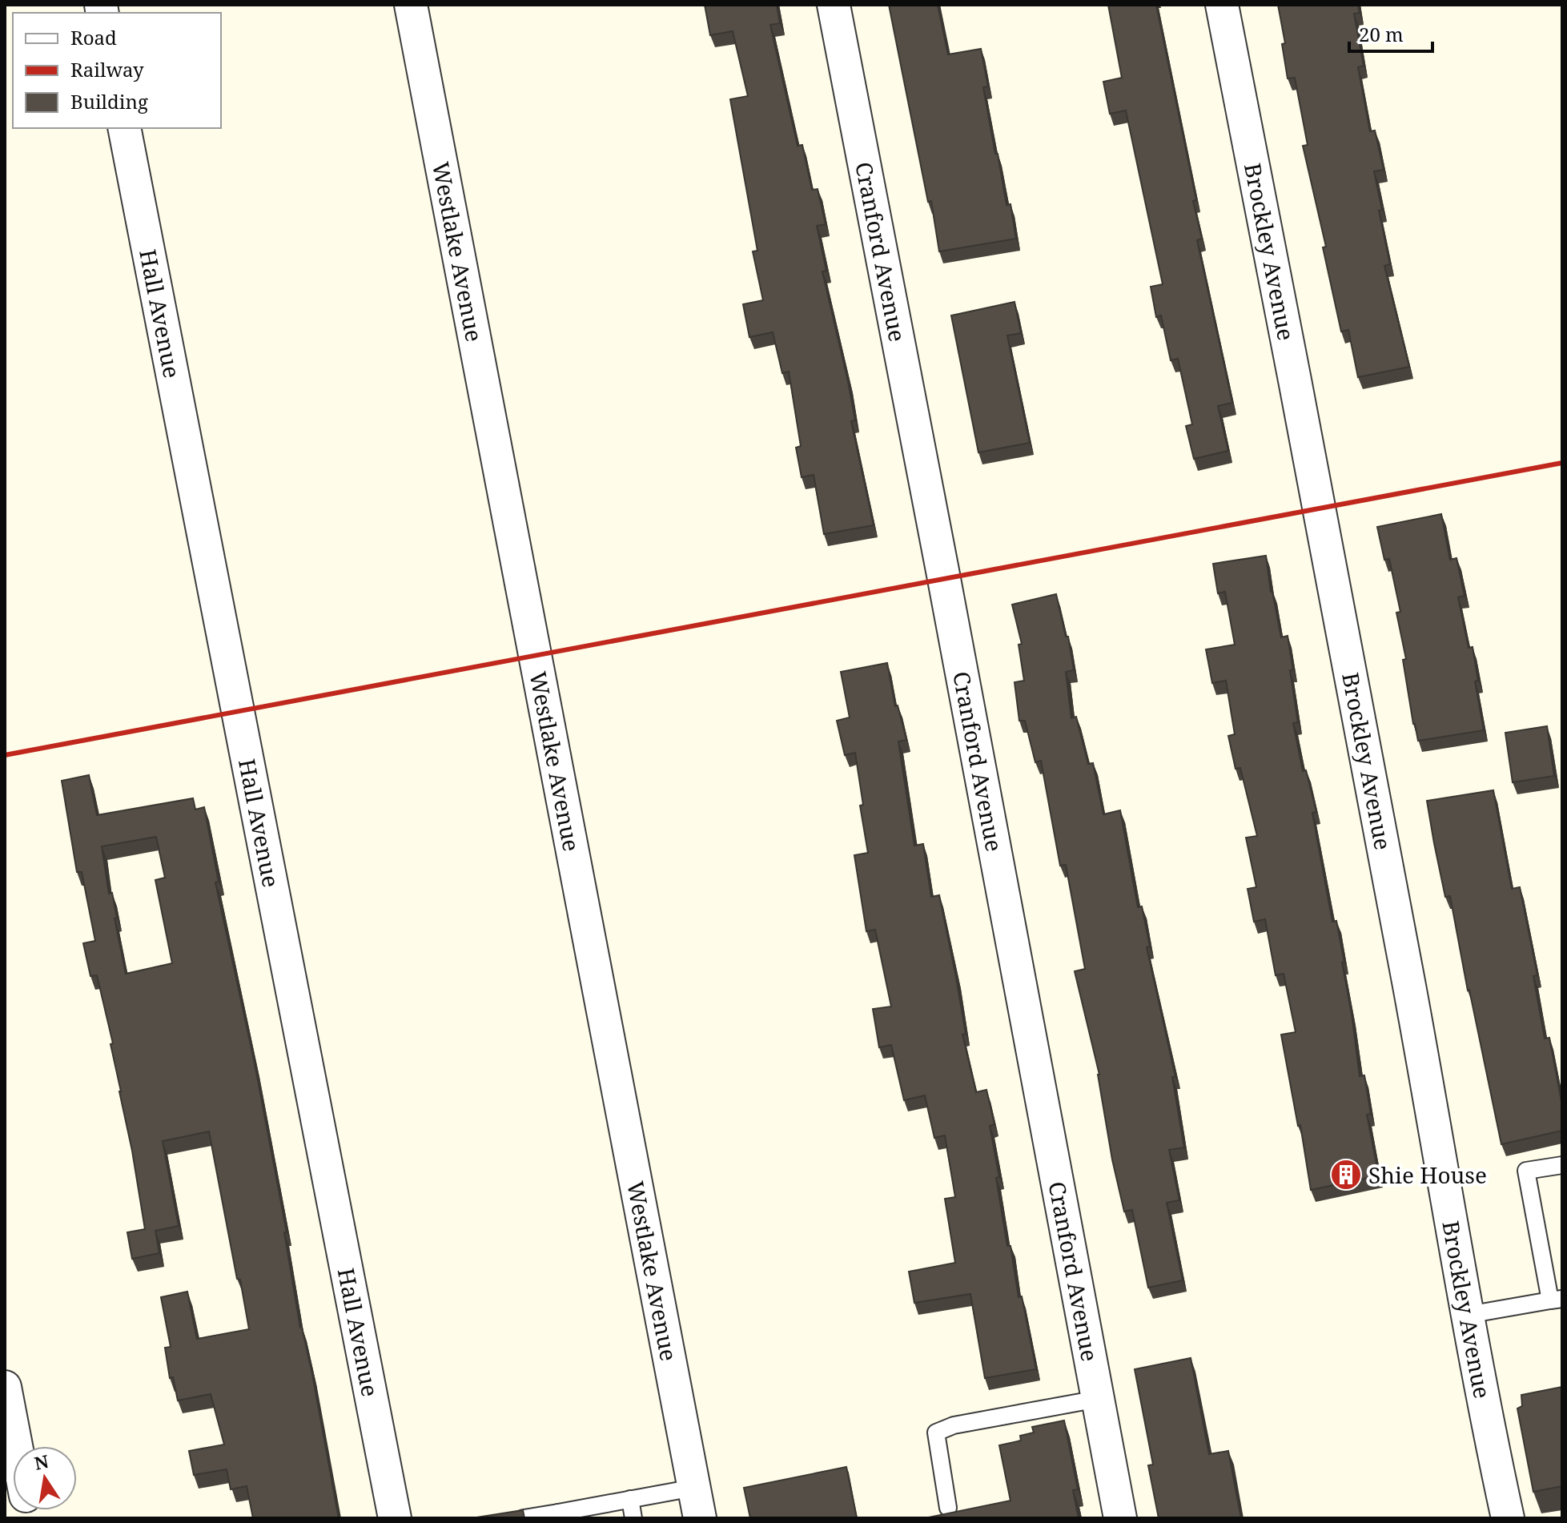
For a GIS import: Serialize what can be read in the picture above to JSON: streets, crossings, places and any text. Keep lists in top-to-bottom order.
{
  "streets": {
    "street": [
      "Westlake Avenue",
      "Cranford Avenue",
      "Brockley Avenue",
      "Hall Avenue"
    ]
  },
  "places": {
    "building": ["Shie House"]
  },
  "legend": ["Road", "Railway", "Building"],
  "scale_bar": "20 m",
  "north": "top"
}
